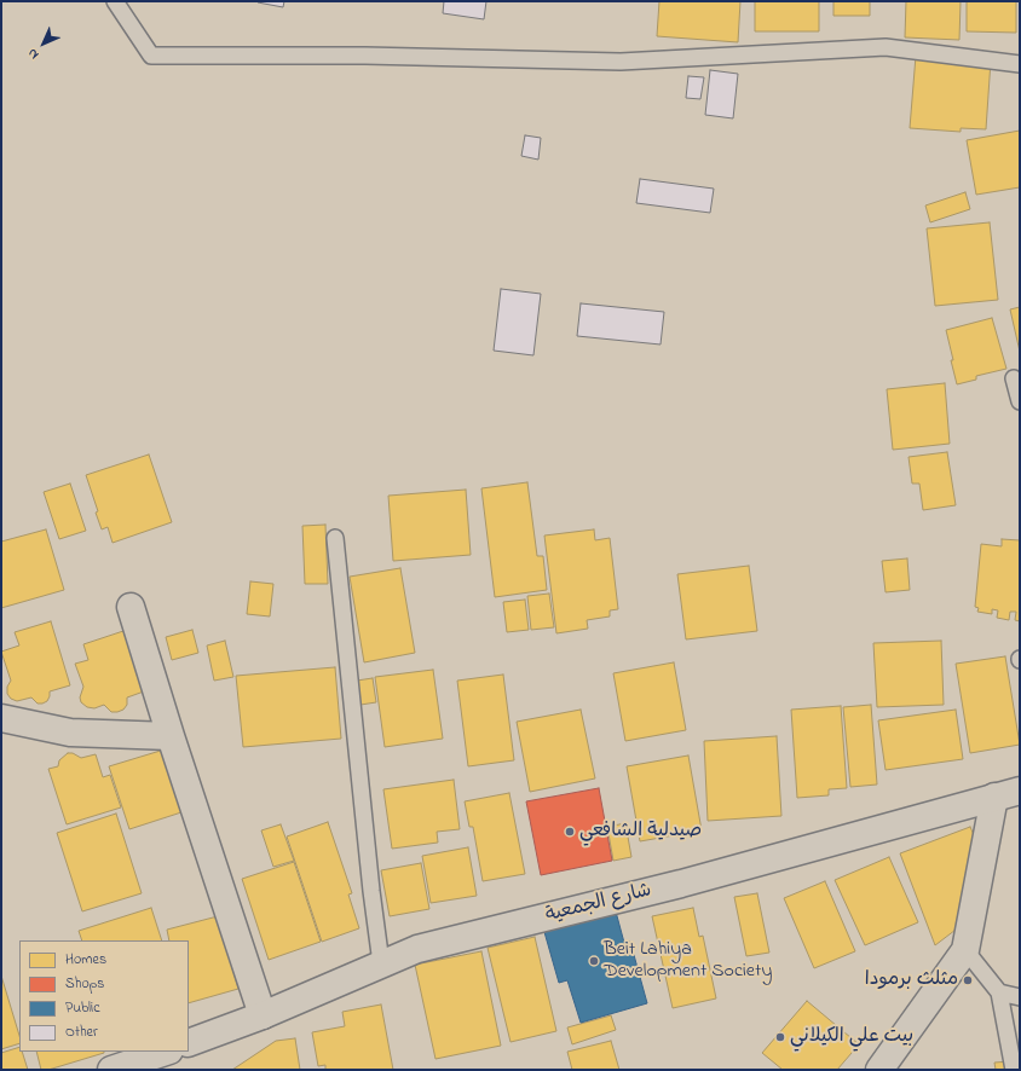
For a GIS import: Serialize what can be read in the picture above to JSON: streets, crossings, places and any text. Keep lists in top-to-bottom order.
{
  "streets": {
    "street": ["شارع الجمعية"]
  },
  "places": [
    "صيدلية الشافعي",
    "Beit Lahiya Development Society",
    "مثلث برمودا",
    "بيت علي الكيلاني"
  ],
  "legend": [
    "Homes",
    "Shops",
    "Public",
    "Other"
  ],
  "north": "bottom left"
}
